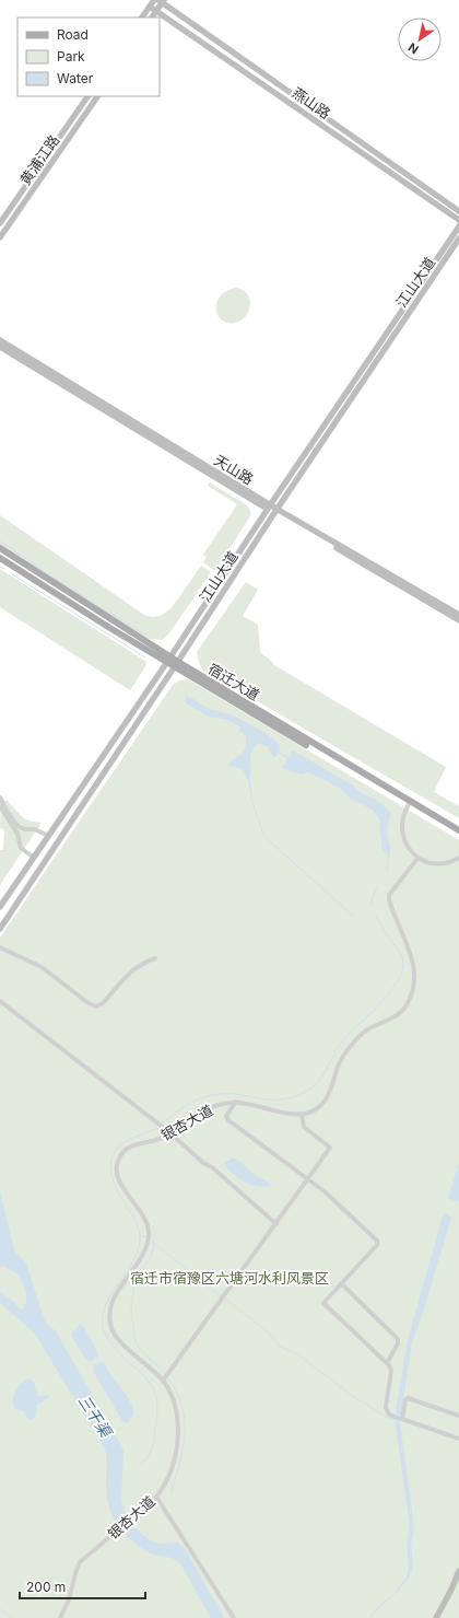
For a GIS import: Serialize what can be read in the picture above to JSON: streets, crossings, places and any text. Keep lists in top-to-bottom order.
{
  "streets": {
    "main road": ["宿迁大道"],
    "street": [
      "燕山路",
      "黄浦江路",
      "江山大道",
      "天山路",
      "银杏大道"
    ]
  },
  "crossings": [
    ["江山大道", "天山路"],
    ["江山大道", "宿迁大道"]
  ],
  "water": ["三干渠"],
  "parks": ["宿迁市宿豫区六塘河水利风景区"],
  "legend": ["Road", "Park", "Water"],
  "scale_bar": "200 m",
  "north": "bottom left"
}
